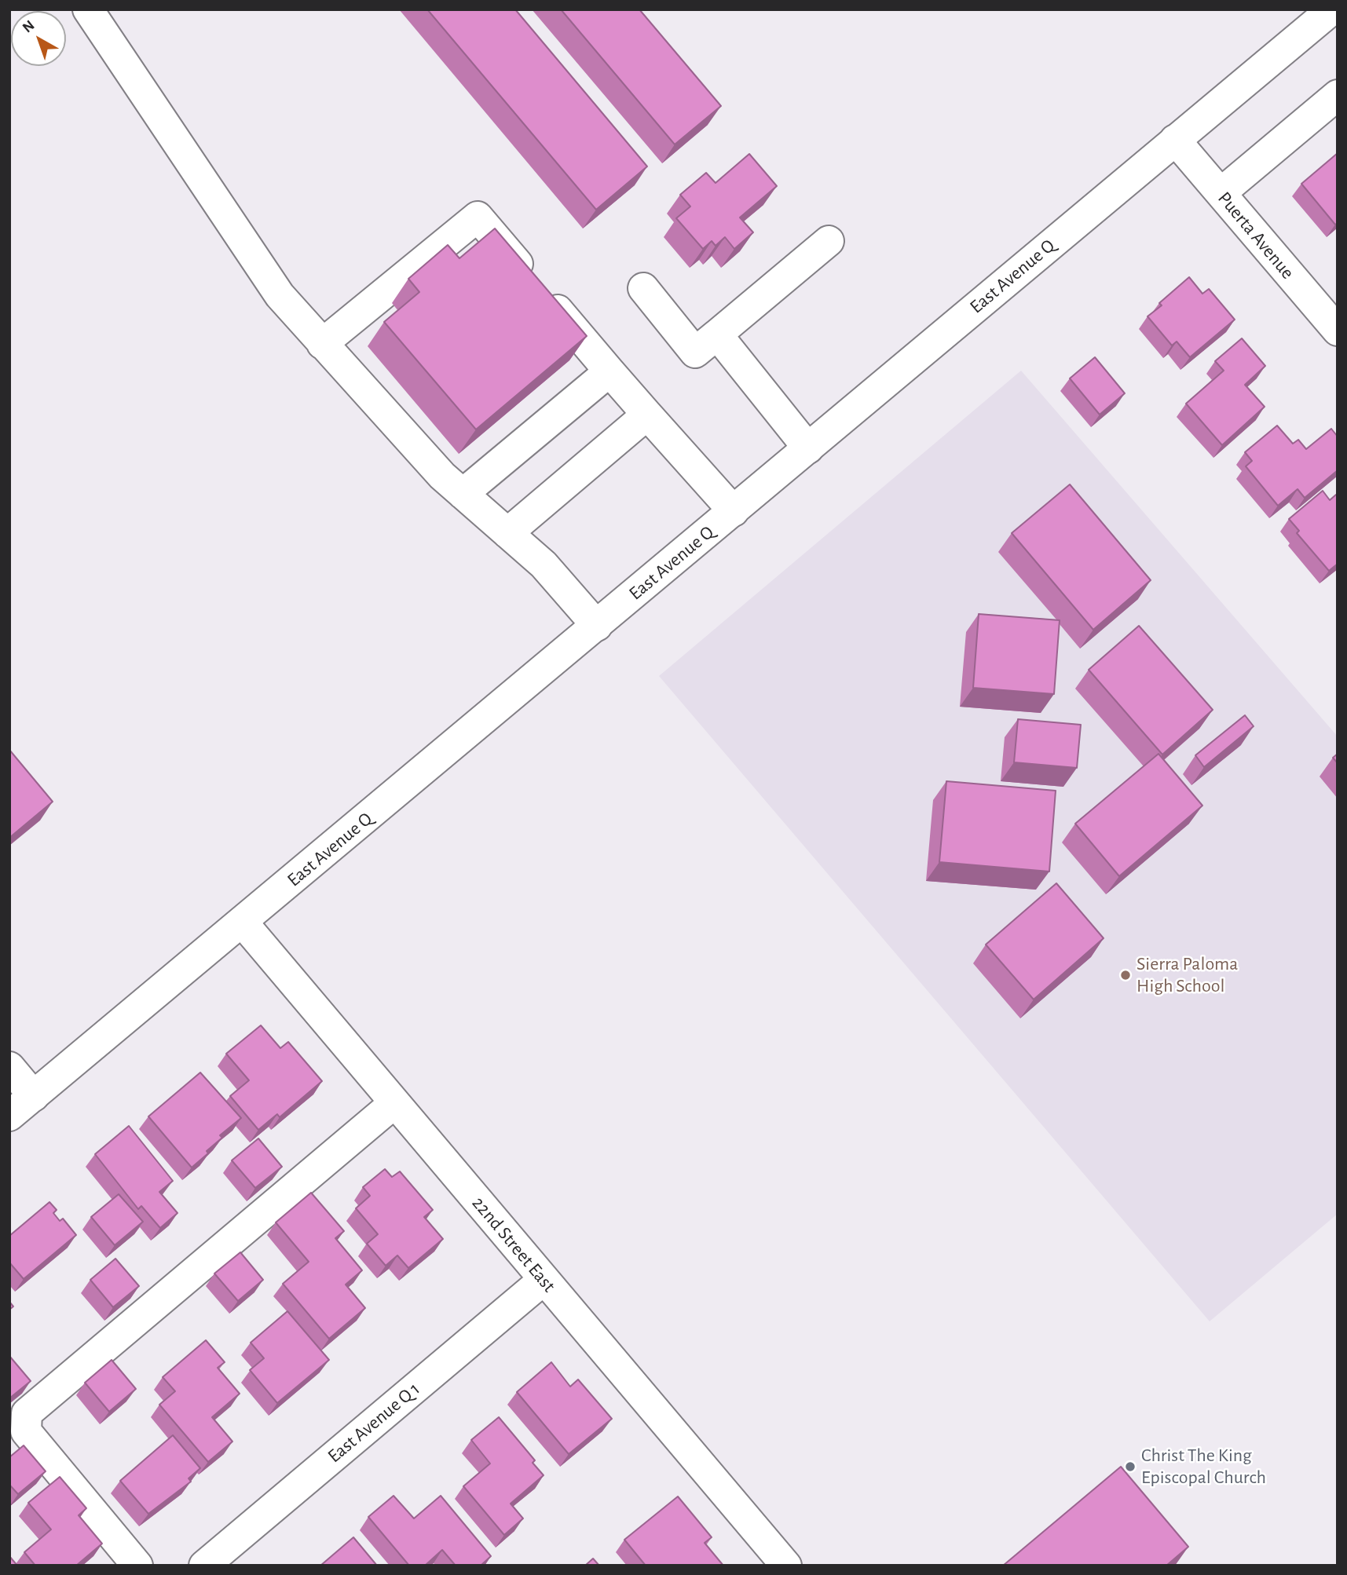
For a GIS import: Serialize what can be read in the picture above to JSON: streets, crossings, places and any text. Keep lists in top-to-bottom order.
{
  "streets": {
    "main road": [
      "Puerta Avenue",
      "East Avenue Q",
      "22nd Street East",
      "East Avenue Q 1"
    ]
  },
  "crossings": [
    ["Puerta Avenue", "East Avenue Q"],
    ["East Avenue Q", "22nd Street East"],
    ["22nd Street East", "East Avenue Q 1"]
  ],
  "places": ["Sierra Paloma High School", "Christ The King Episcopal Church"],
  "north": "top left"
}
